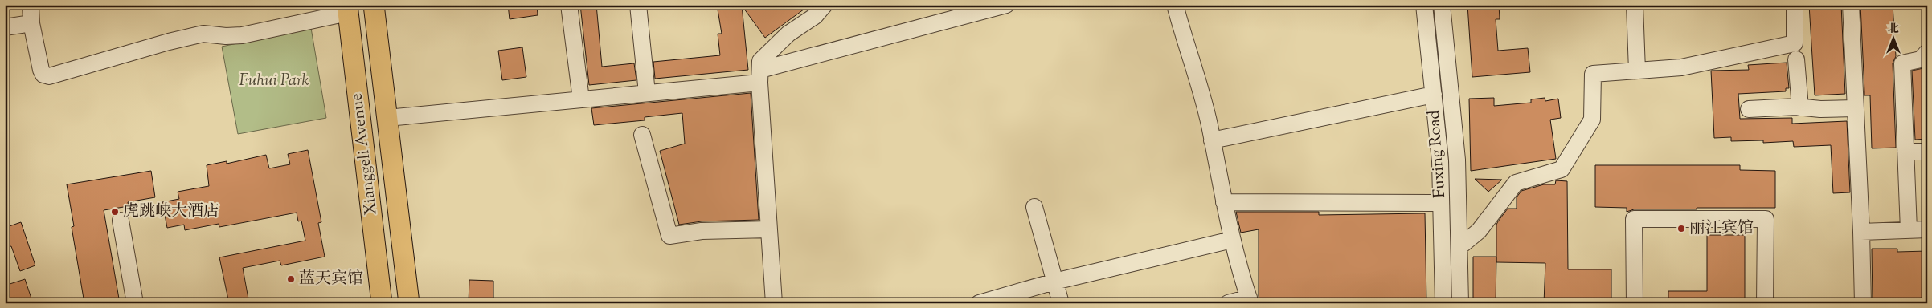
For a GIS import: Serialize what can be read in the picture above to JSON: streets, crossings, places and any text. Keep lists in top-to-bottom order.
{
  "streets": {
    "main road": ["Xianggeli Avenue"],
    "street": ["Fuxing Road"]
  },
  "parks": ["Fuhui Park"],
  "places": ["虎跳峡大酒店", "丽江宾馆", "蓝天宾馆"],
  "north": "top"
}
